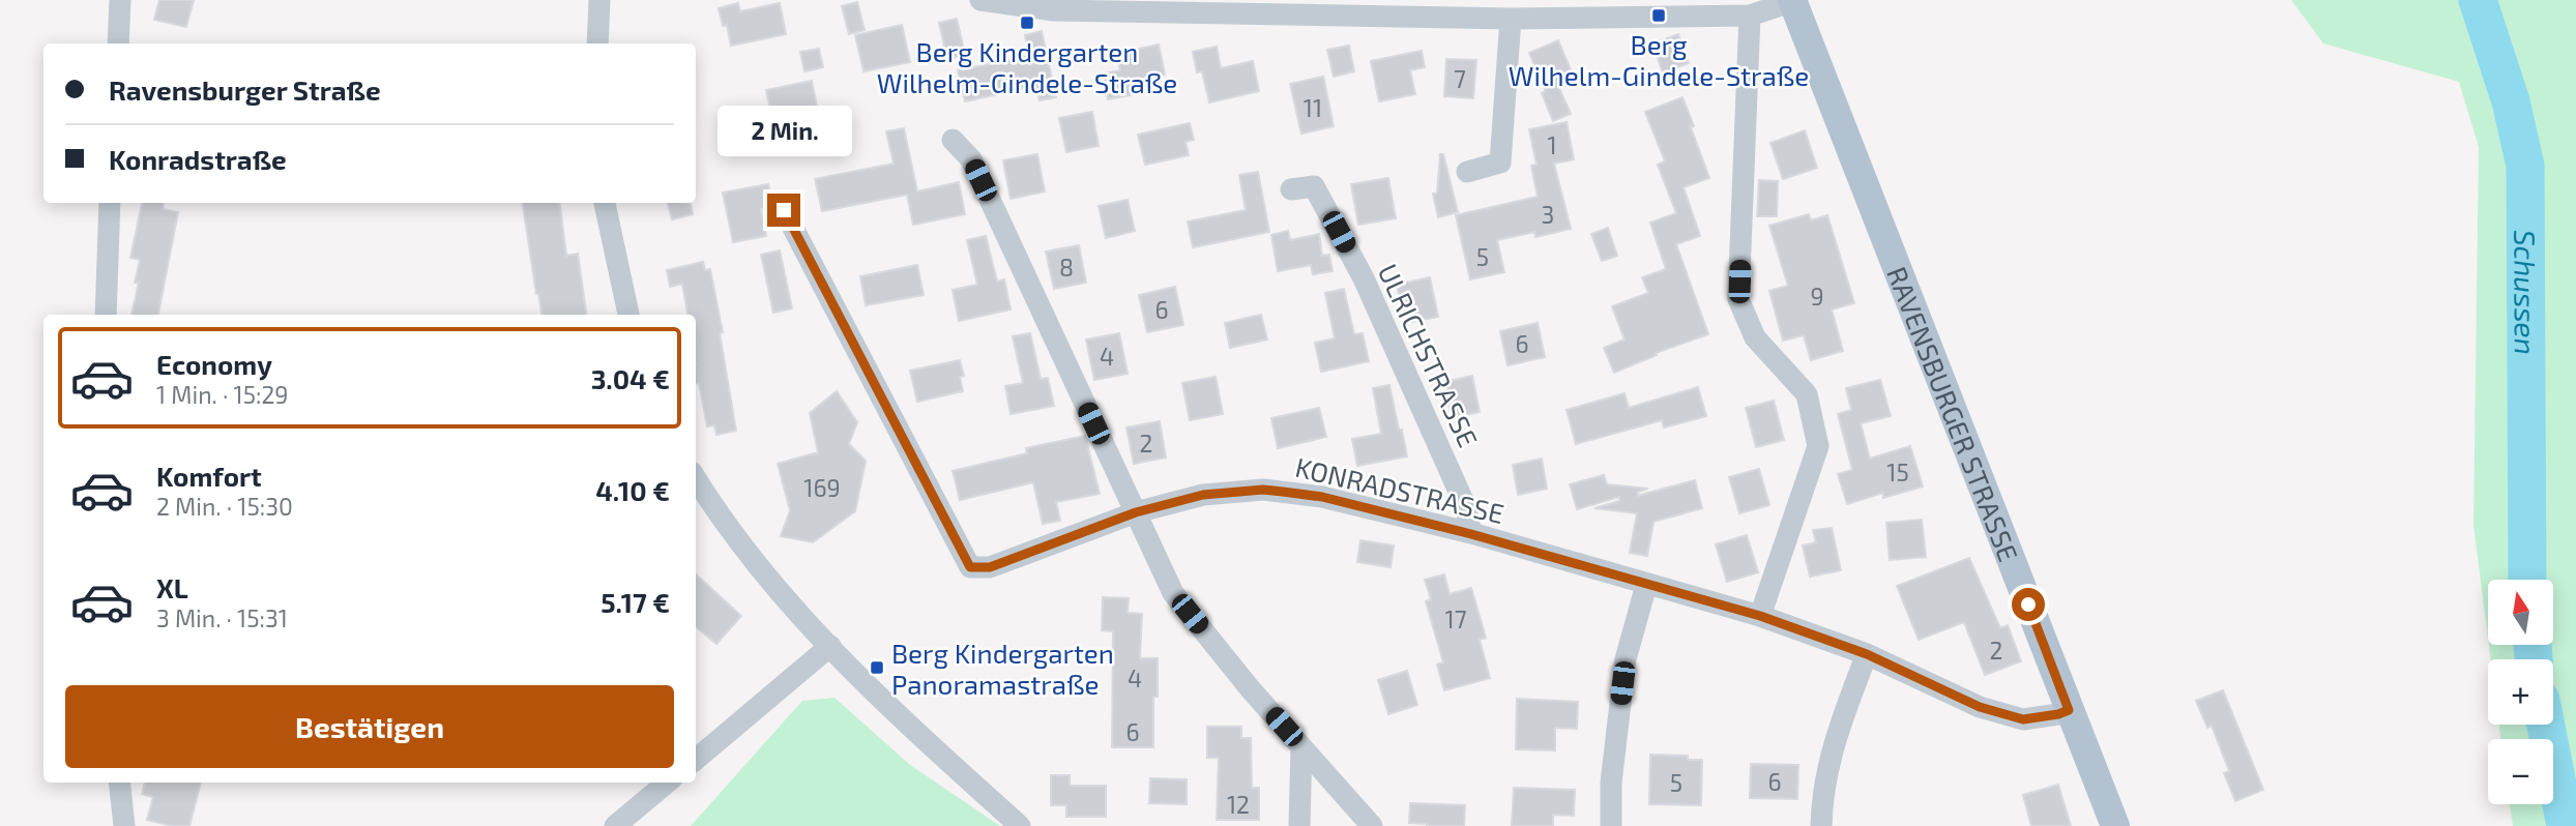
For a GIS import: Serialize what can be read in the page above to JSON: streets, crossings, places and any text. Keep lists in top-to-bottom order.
{
  "streets": {
    "main road": ["RAVENSBURGER STRASSE"],
    "street": ["ULRICHSTRASSE", "KONRADSTRASSE"]
  },
  "crossings": [
    ["ULRICHSTRASSE", "KONRADSTRASSE"],
    ["RAVENSBURGER STRASSE", "KONRADSTRASSE"]
  ],
  "water": ["Schussen"],
  "places": {
    "transit": ["Berg Wilhelm-Gindele-Straße", "Berg Kindergarten Wilhelm-Gindele-Straße", "Berg Kindergarten Panoramastraße"]
  },
  "house_numbers": [
    "7",
    "11",
    "1",
    "3",
    "5",
    "8",
    "9",
    "6",
    "6",
    "4",
    "2",
    "15",
    "169",
    "17",
    "2",
    "4",
    "6",
    "6",
    "5",
    "12"
  ],
  "north": "top",
  "page": {
    "banner": ["Ravensburger Straße", "Konradstraße"],
    "bubble": "2 Min.",
    "list": [
      {
        "name": "Economy",
        "note": "1 Min. · 15:29",
        "value": "3.04 €"
      },
      {
        "name": "Komfort",
        "note": "2 Min. · 15:30",
        "value": "4.10 €"
      },
      {
        "name": "XL",
        "note": "3 Min. · 15:31",
        "value": "5.17 €"
      }
    ],
    "map_buttons": ["+", "−"],
    "buttons": "Bestätigen"
  }
}
